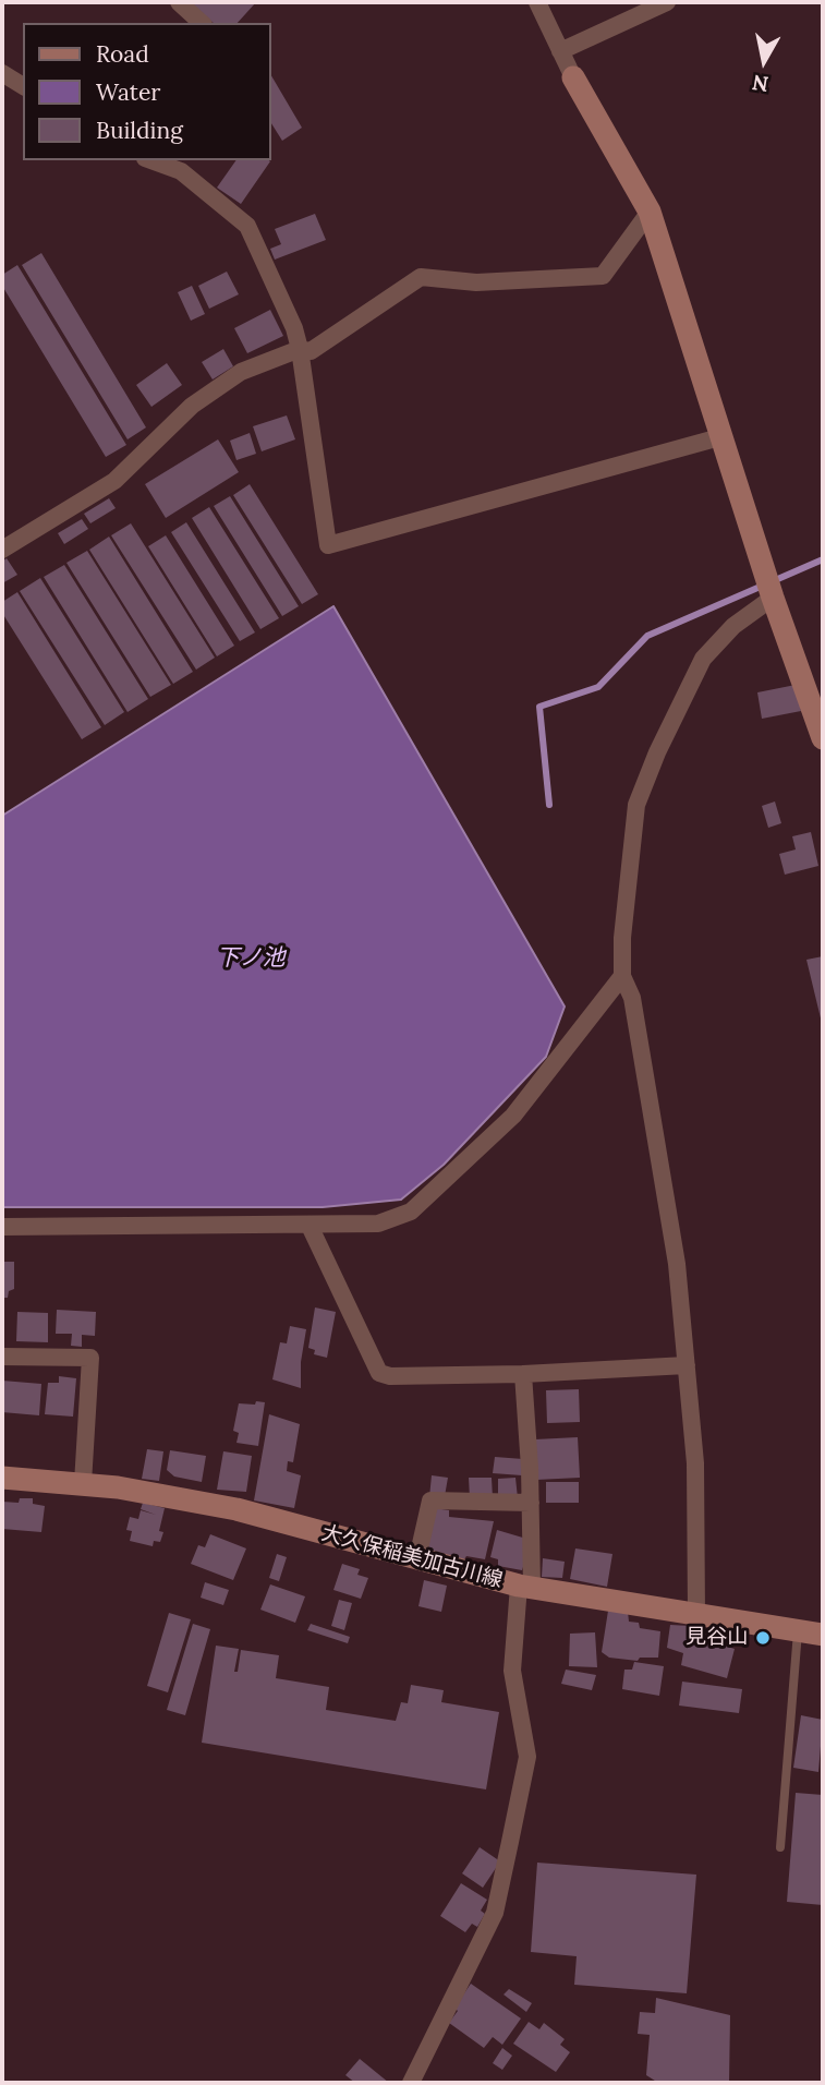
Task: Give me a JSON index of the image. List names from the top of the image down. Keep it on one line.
{"streets":{"main road":["大久保稲美加古川線"]},"water":["下ノ池"],"places":["見谷山"],"legend":["Road","Water","Building"],"north":"bottom"}
